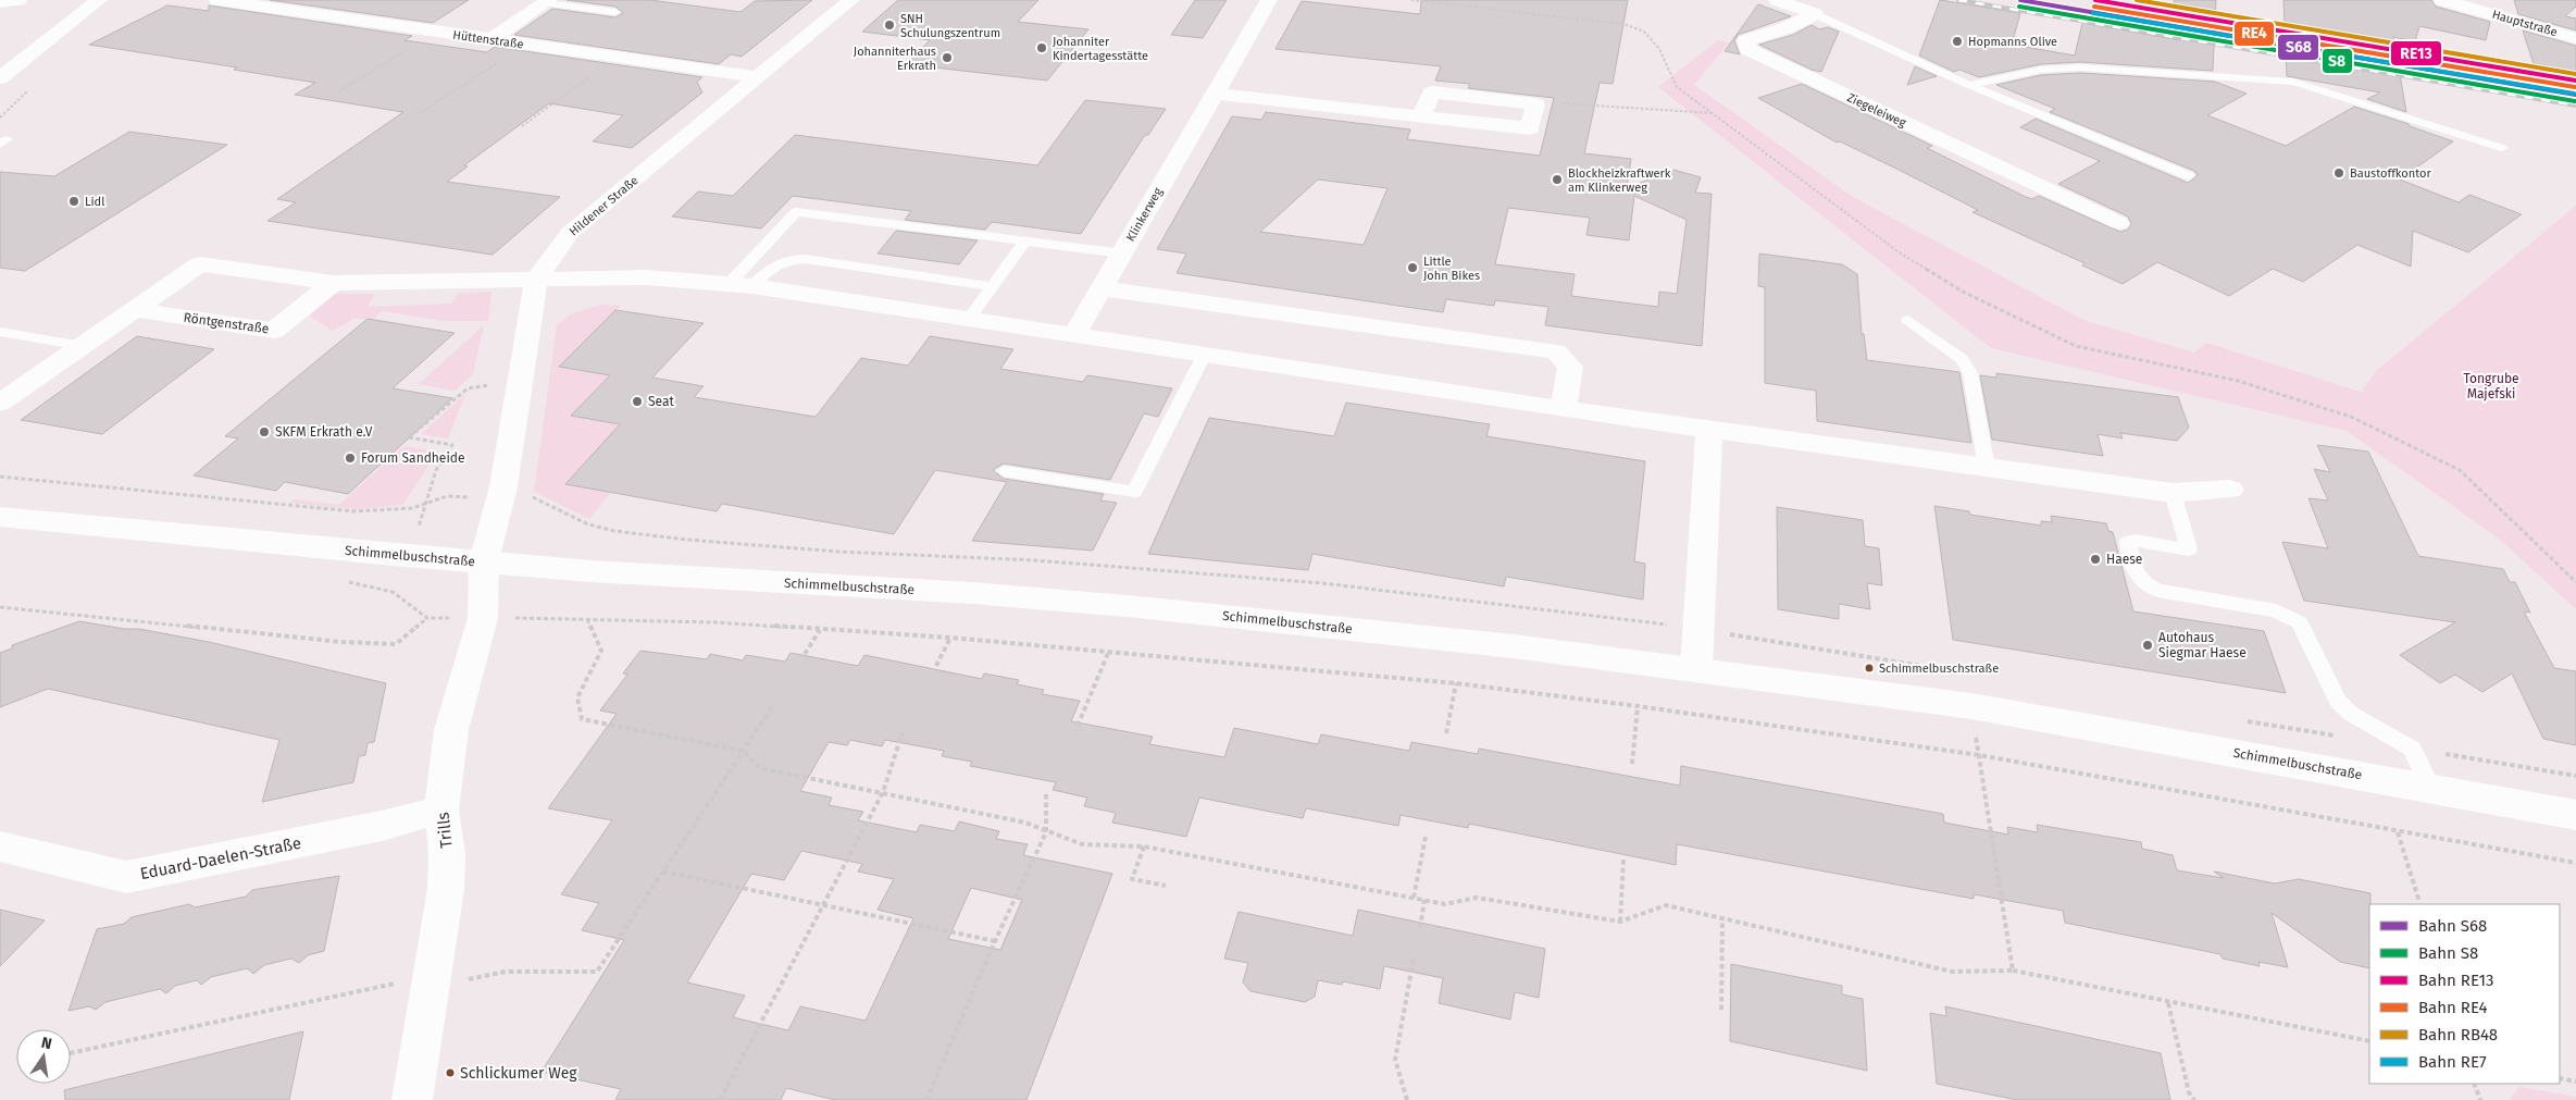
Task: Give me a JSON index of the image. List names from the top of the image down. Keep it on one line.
{"streets":{"street":["Hauptstraße","Hüttenstraße","Ziegeleiweg","Hildener Straße","Klinkerweg","Röntgenstraße","Schimmelbuschstraße","Trills","Eduard-Daelen-Straße"]},"crossings":[["Hüttenstraße","Hildener Straße"],["Hildener Straße","Schimmelbuschstraße"],["Hildener Straße","Trills"],["Schimmelbuschstraße","Trills"],["Trills","Eduard-Daelen-Straße"]],"parks":["Tongrube Majefski"],"places":["SNH Schulungszentrum","Hopmanns Olive","Johanniter Kindertagesstätte","Johanniterhaus Erkrath","Baustoffkontor","Blockheizkraftwerk am Klinkerweg","Lidl","Little John Bikes","Seat","SKFM Erkrath e.V","Forum Sandheide","Haese","Autohaus Siegmar Haese","Schimmelbuschstraße","Schlickumer Weg"],"lines":["rail line S68","rail line RE13","rail line RB48","rail line S8","rail line RE4","rail line RE7"],"legend":["Bahn S68","Bahn S8","Bahn RE13","Bahn RE4","Bahn RB48","Bahn RE7"],"north":"top"}
